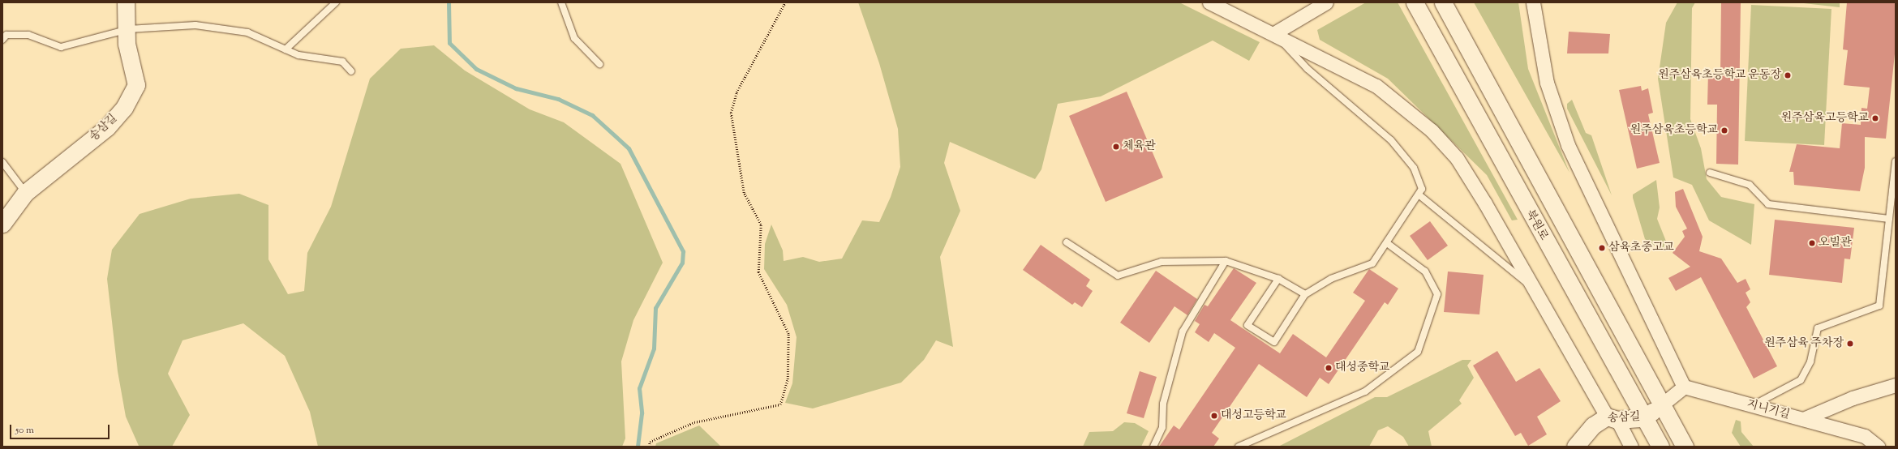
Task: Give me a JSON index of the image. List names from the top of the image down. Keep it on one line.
{"streets":{"street":["송삼길","북원로","지니기길"]},"crossings":[["송삼길","북원로"]],"places":["원주삼육초등학교 운동장","원주삼육고등학교","원주삼육초등학교","체육관","오빌관","삼육초중고교","원주삼육 주차장","대성중학교","대성고등학교"],"scale_bar":"50 m"}
